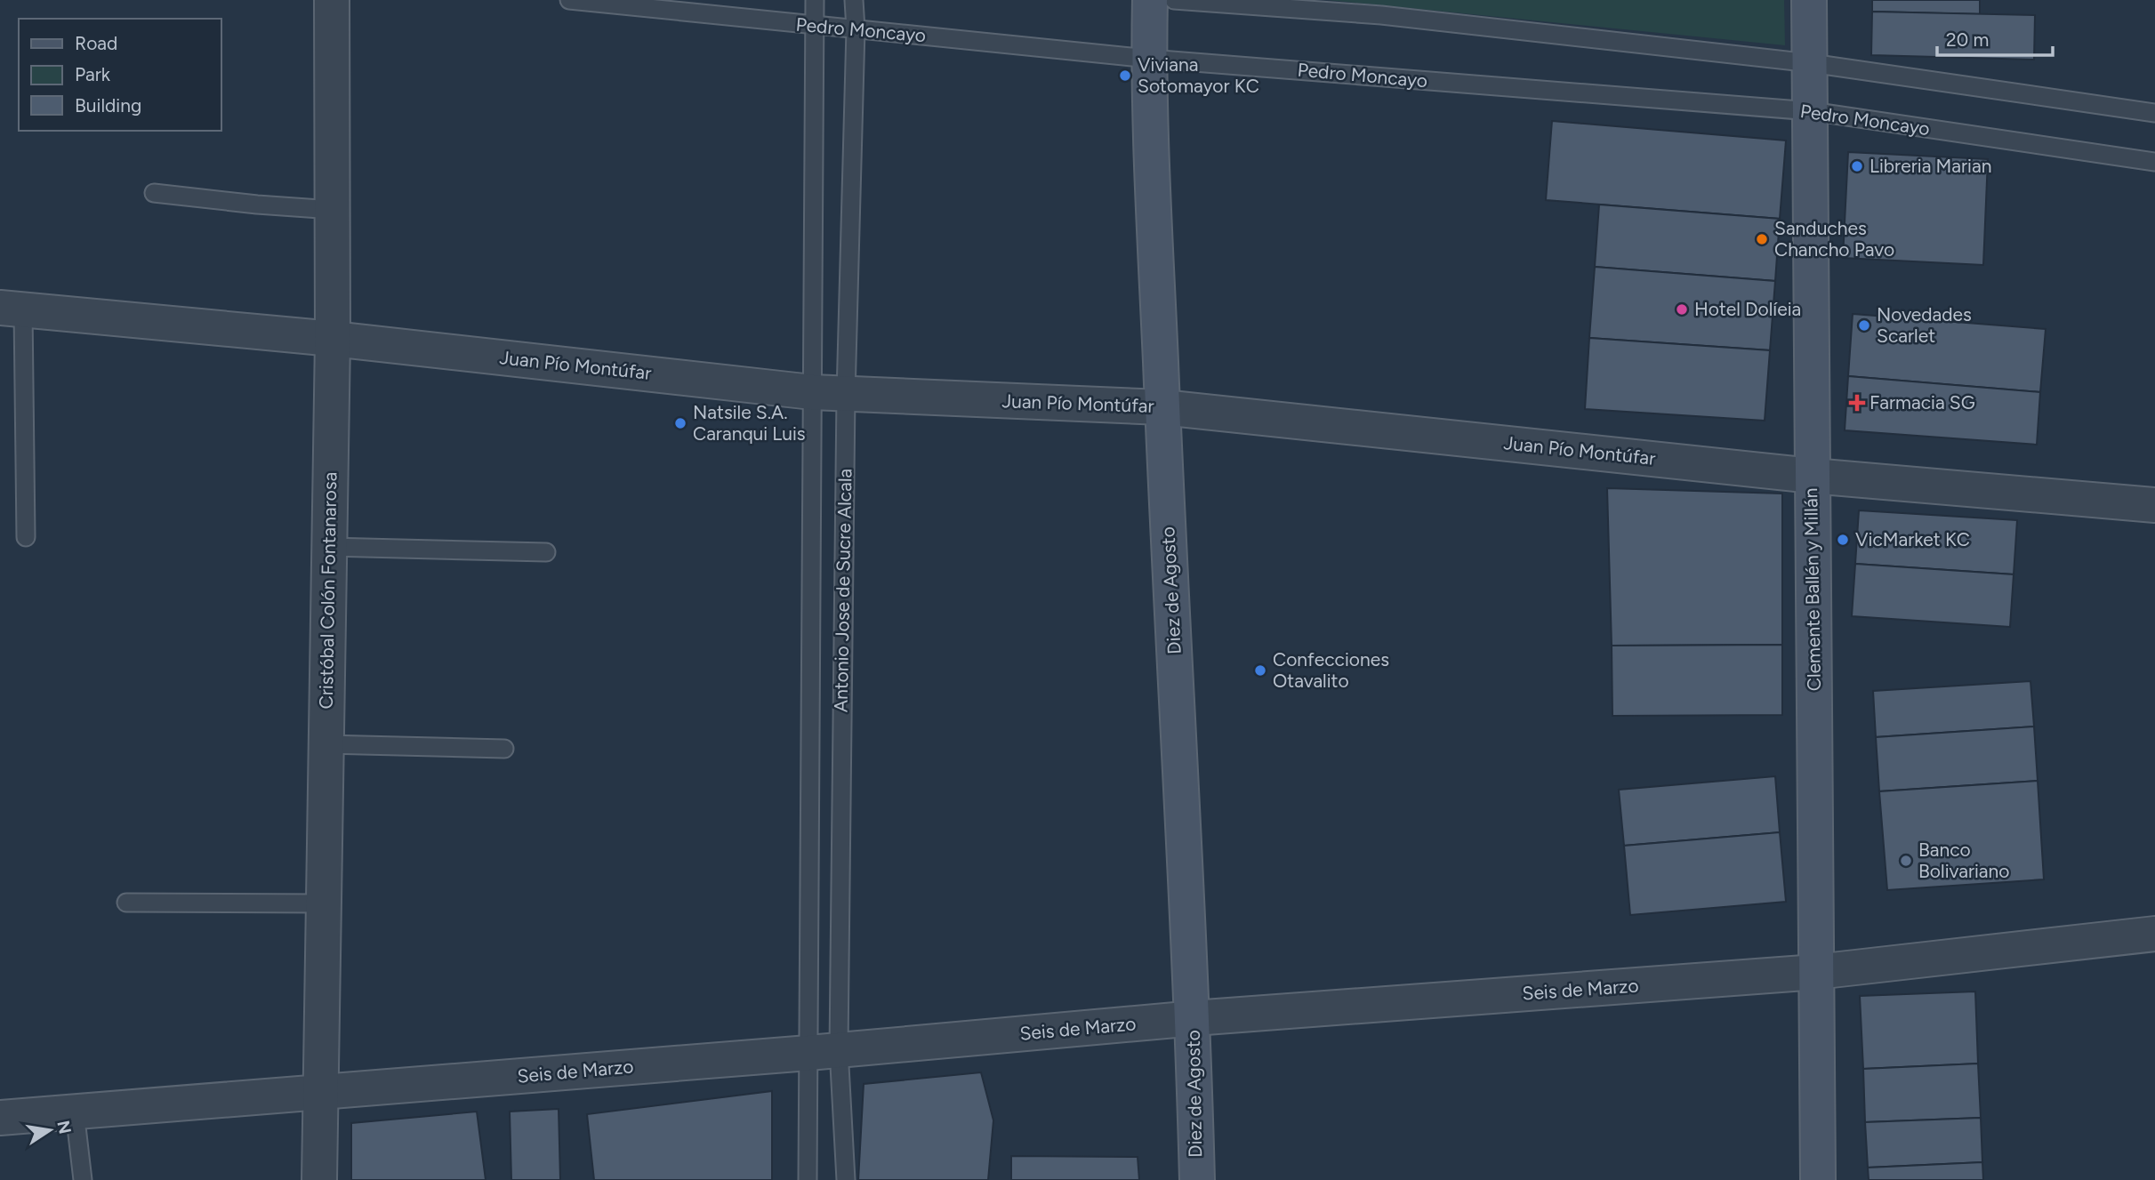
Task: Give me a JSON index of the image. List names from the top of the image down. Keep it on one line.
{"streets":{"street":["Juan Pío Montúfar","Clemente Ballén y Millán","Cristóbal Colón Fontanarosa","Diez de Agosto","Seis de Marzo"],"lane":["Pedro Moncayo","Antonio Jose de Sucre Alcala"]},"crossings":[["Pedro Moncayo","Clemente Ballén y Millán"],["Pedro Moncayo","Antonio Jose de Sucre Alcala"],["Pedro Moncayo","Diez de Agosto"],["Juan Pío Montúfar","Clemente Ballén y Millán"],["Juan Pío Montúfar","Cristóbal Colón Fontanarosa"],["Juan Pío Montúfar","Antonio Jose de Sucre Alcala"],["Juan Pío Montúfar","Diez de Agosto"],["Clemente Ballén y Millán","Seis de Marzo"],["Cristóbal Colón Fontanarosa","Seis de Marzo"],["Antonio Jose de Sucre Alcala","Seis de Marzo"],["Diez de Agosto","Seis de Marzo"]],"places":{"other":["Viviana Sotomayor KC","Libreria Marian","Sanduches Chancho Pavo","Hotel Dolíeia","Novedades Scarlet","Natsile S.A. Caranqui Luis","VicMarket KC","Confecciones Otavalito","Banco Bolivariano"],"health":["Farmacia SG"]},"legend":["Road","Park","Building"],"scale_bar":"20 m","north":"right"}
